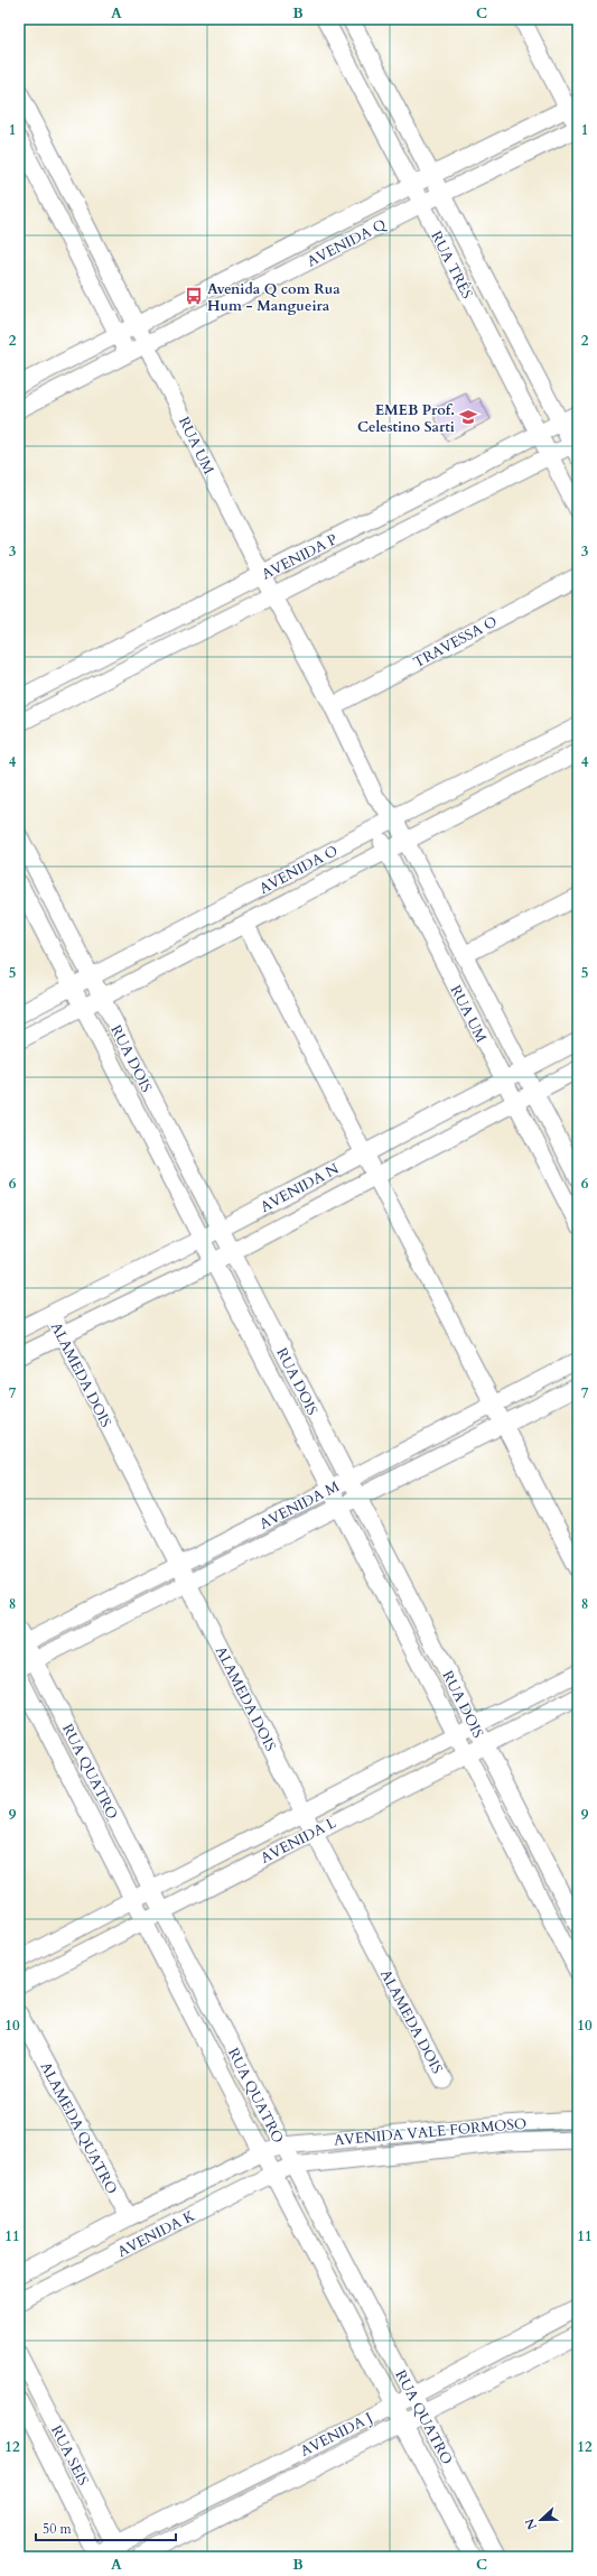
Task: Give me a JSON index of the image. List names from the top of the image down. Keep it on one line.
{"streets":{"street":["AVENIDA Q","RUA TRÊS","RUA UM","AVENIDA P","TRAVESSA O","AVENIDA O","RUA DOIS","AVENIDA N","ALAMEDA DOIS","AVENIDA M","RUA QUATRO","AVENIDA L","ALAMEDA QUATRO","AVENIDA VALE FORMOSO","AVENIDA K","AVENIDA J","RUA SEIS"]},"crossings":[["AVENIDA Q","RUA TRÊS"],["AVENIDA Q","RUA UM"],["RUA TRÊS","AVENIDA P"],["RUA UM","AVENIDA P"],["RUA UM","TRAVESSA O"],["RUA UM","AVENIDA O"],["RUA UM","AVENIDA N"],["AVENIDA O","RUA DOIS"],["RUA DOIS","AVENIDA N"],["RUA DOIS","AVENIDA M"],["RUA DOIS","AVENIDA L"],["AVENIDA N","ALAMEDA DOIS"],["ALAMEDA DOIS","AVENIDA M"],["ALAMEDA DOIS","AVENIDA L"],["AVENIDA M","RUA QUATRO"],["RUA QUATRO","AVENIDA L"],["RUA QUATRO","AVENIDA VALE FORMOSO"],["RUA QUATRO","AVENIDA K"],["RUA QUATRO","AVENIDA J"],["ALAMEDA QUATRO","AVENIDA K"],["AVENIDA VALE FORMOSO","AVENIDA K"],["AVENIDA J","RUA SEIS"]],"places":{"bus stop":["Avenida Q com Rua Hum - Mangueira"],"school or university":["EMEB Prof. Celestino Sarti"]},"scale_bar":"50 m","north":"left","grid":{"columns":["A","B","C"],"rows":["1","2","3","4","5","6","7","8","9","10","11","12"]}}
